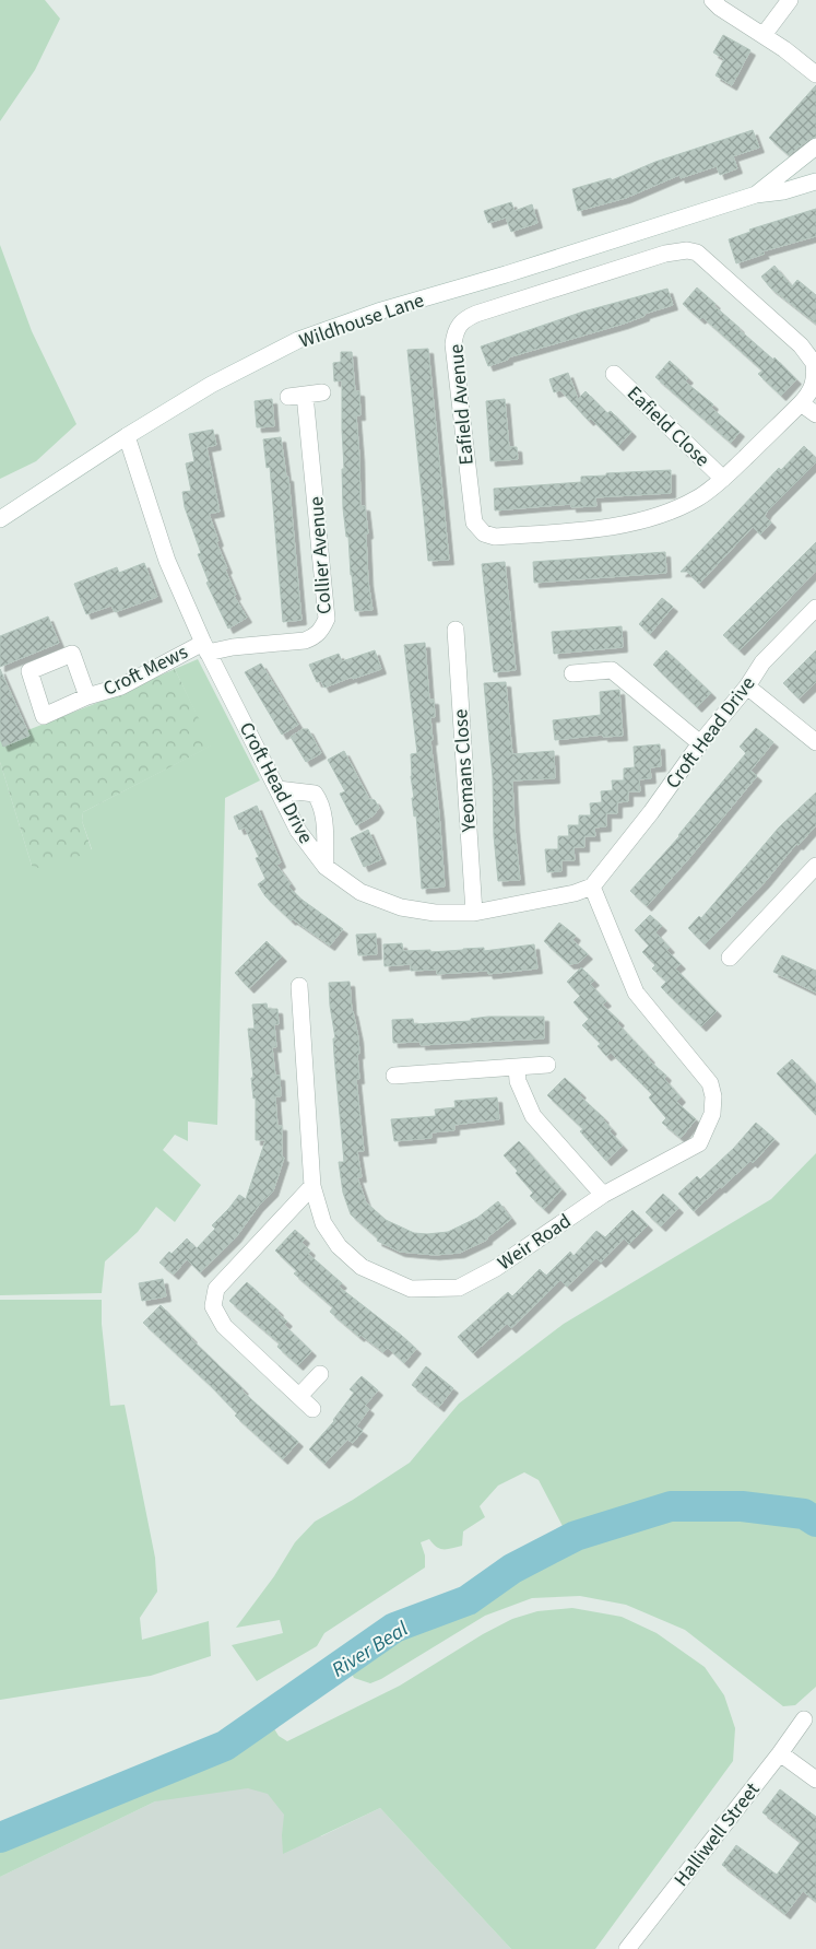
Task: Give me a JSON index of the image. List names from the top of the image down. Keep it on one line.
{"streets":{"street":["Wildhouse Lane","Eafield Avenue","Eafield Close","Collier Avenue","Croft Mews","Croft Head Drive","Yeomans Close","Weir Road","Halliwell Street"]},"crossings":[["Wildhouse Lane","Croft Head Drive"],["Eafield Avenue","Eafield Close"],["Collier Avenue","Croft Mews"],["Collier Avenue","Croft Head Drive"],["Croft Mews","Croft Head Drive"],["Croft Head Drive","Yeomans Close"],["Croft Head Drive","Weir Road"]],"water":["River Beal"]}
